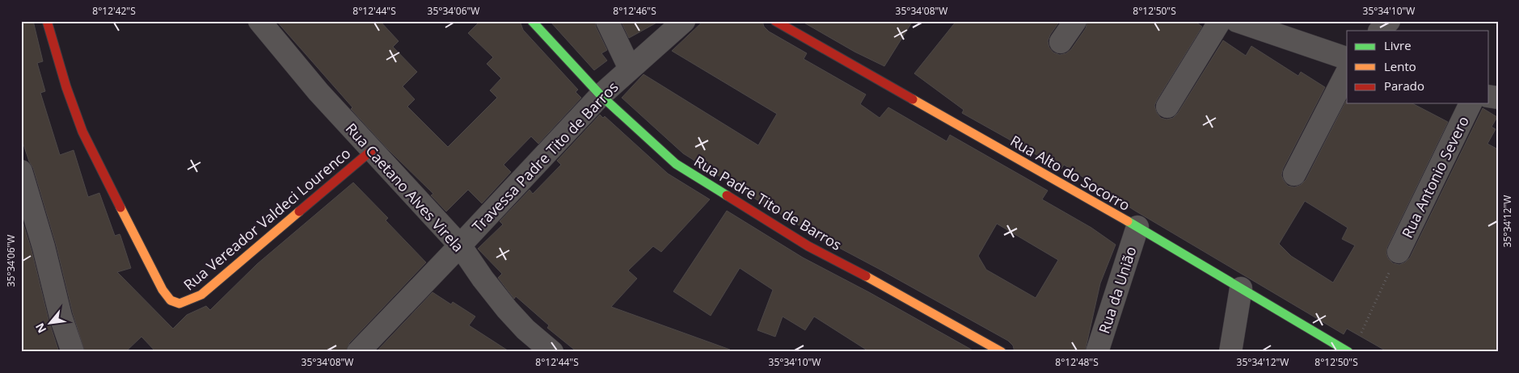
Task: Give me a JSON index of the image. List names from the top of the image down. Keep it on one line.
{"streets":{"street":["Travessa Padre Tito de Barros","Rua Alto do Socorro","Rua Antonio Severo","Rua Caetano Alves Virela","Rua Padre Tito de Barros","Rua Vereador Valdeci Lourenco","Rua da União"]},"crossings":[["Travessa Padre Tito de Barros","Rua Caetano Alves Virela"],["Travessa Padre Tito de Barros","Rua Padre Tito de Barros"],["Rua Alto do Socorro","Rua da União"],["Rua Caetano Alves Virela","Rua Vereador Valdeci Lourenco"]],"legend":["Livre","Lento","Parado"],"north":"bottom left","coordinates":["8°12'42\"S","8°12'44\"S","35°34'06\"W","8°12'46\"S","35°34'08\"W","8°12'50\"S","35°34'10\"W","35°34'12\"W","8°12'48\"S"]}
